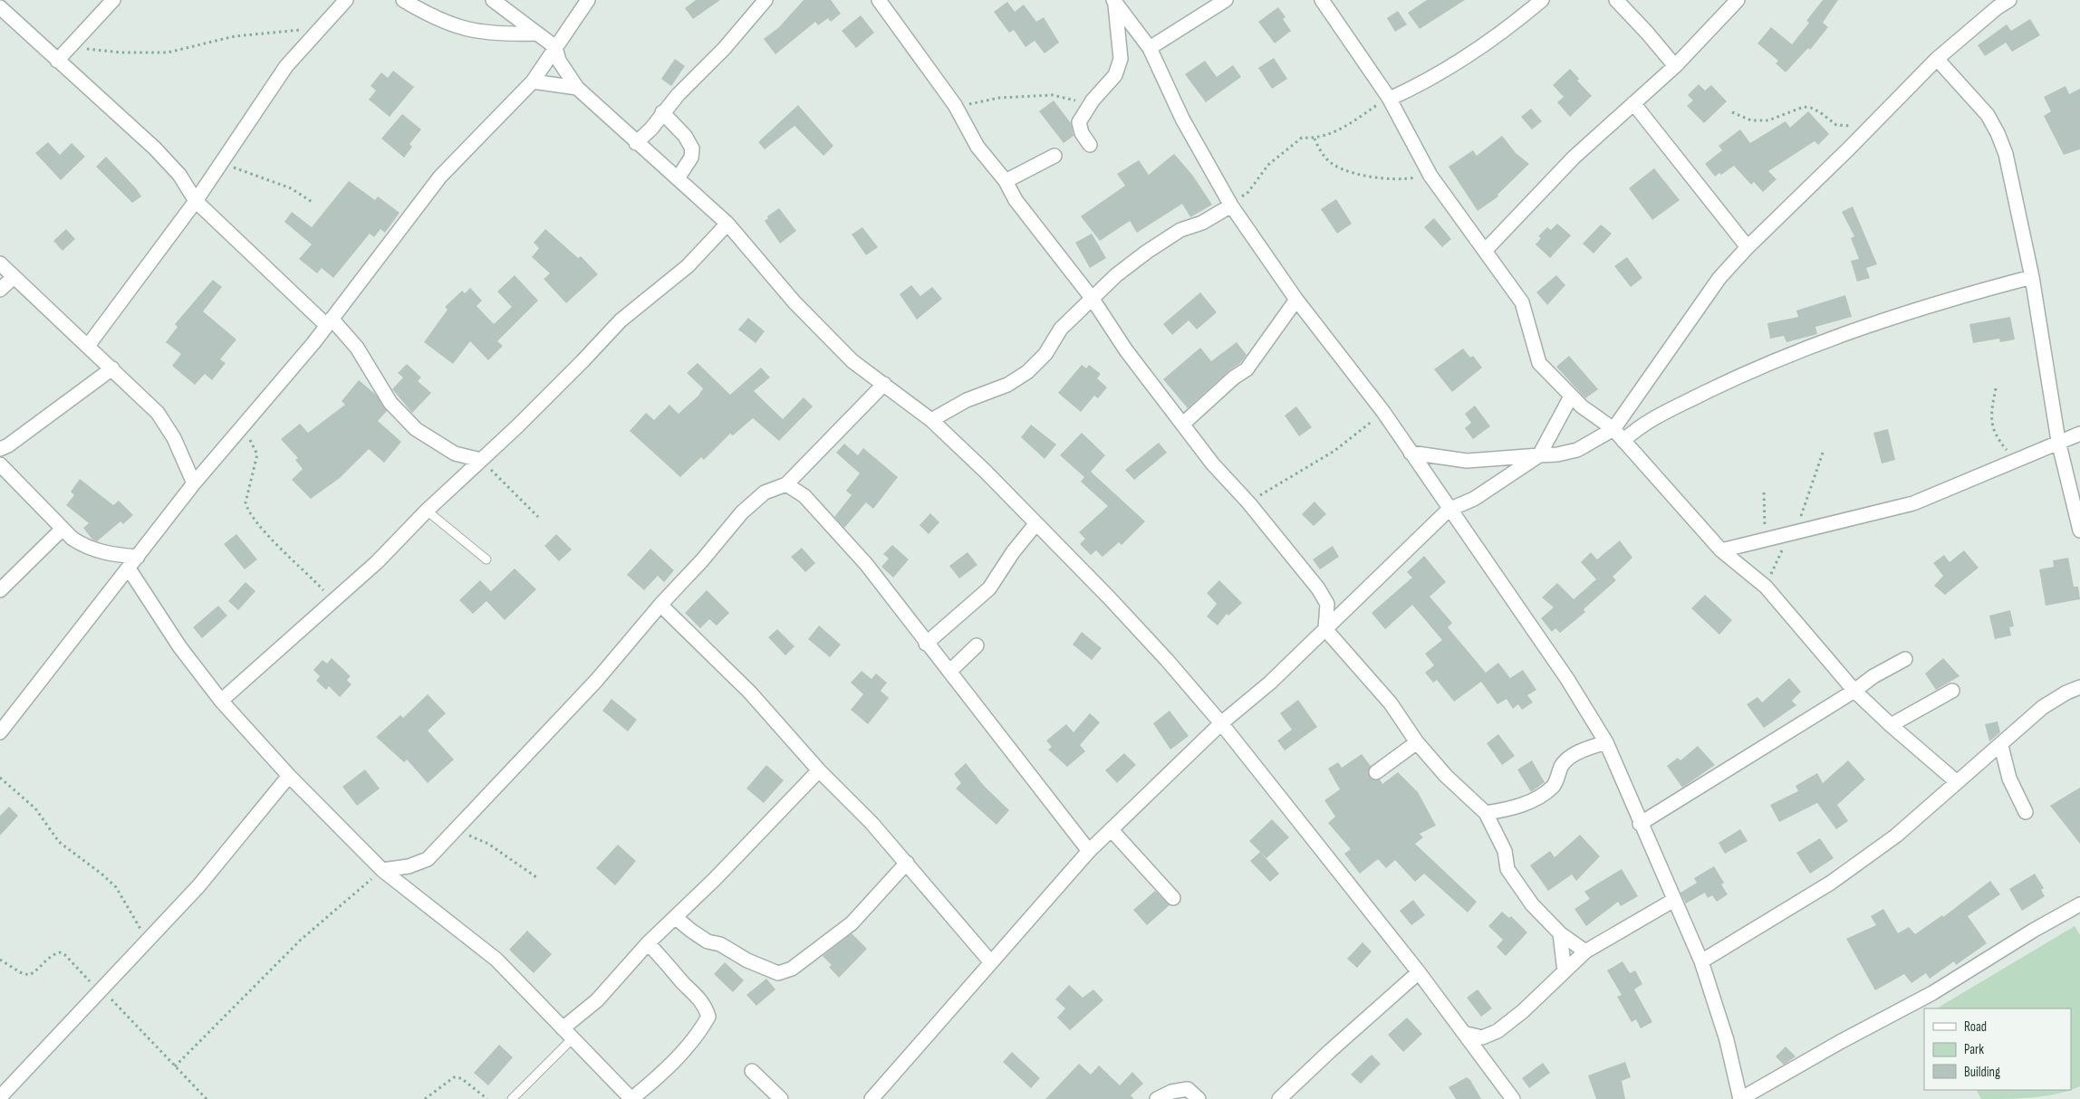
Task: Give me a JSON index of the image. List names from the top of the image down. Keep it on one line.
{"legend":["Road","Park","Building"]}
